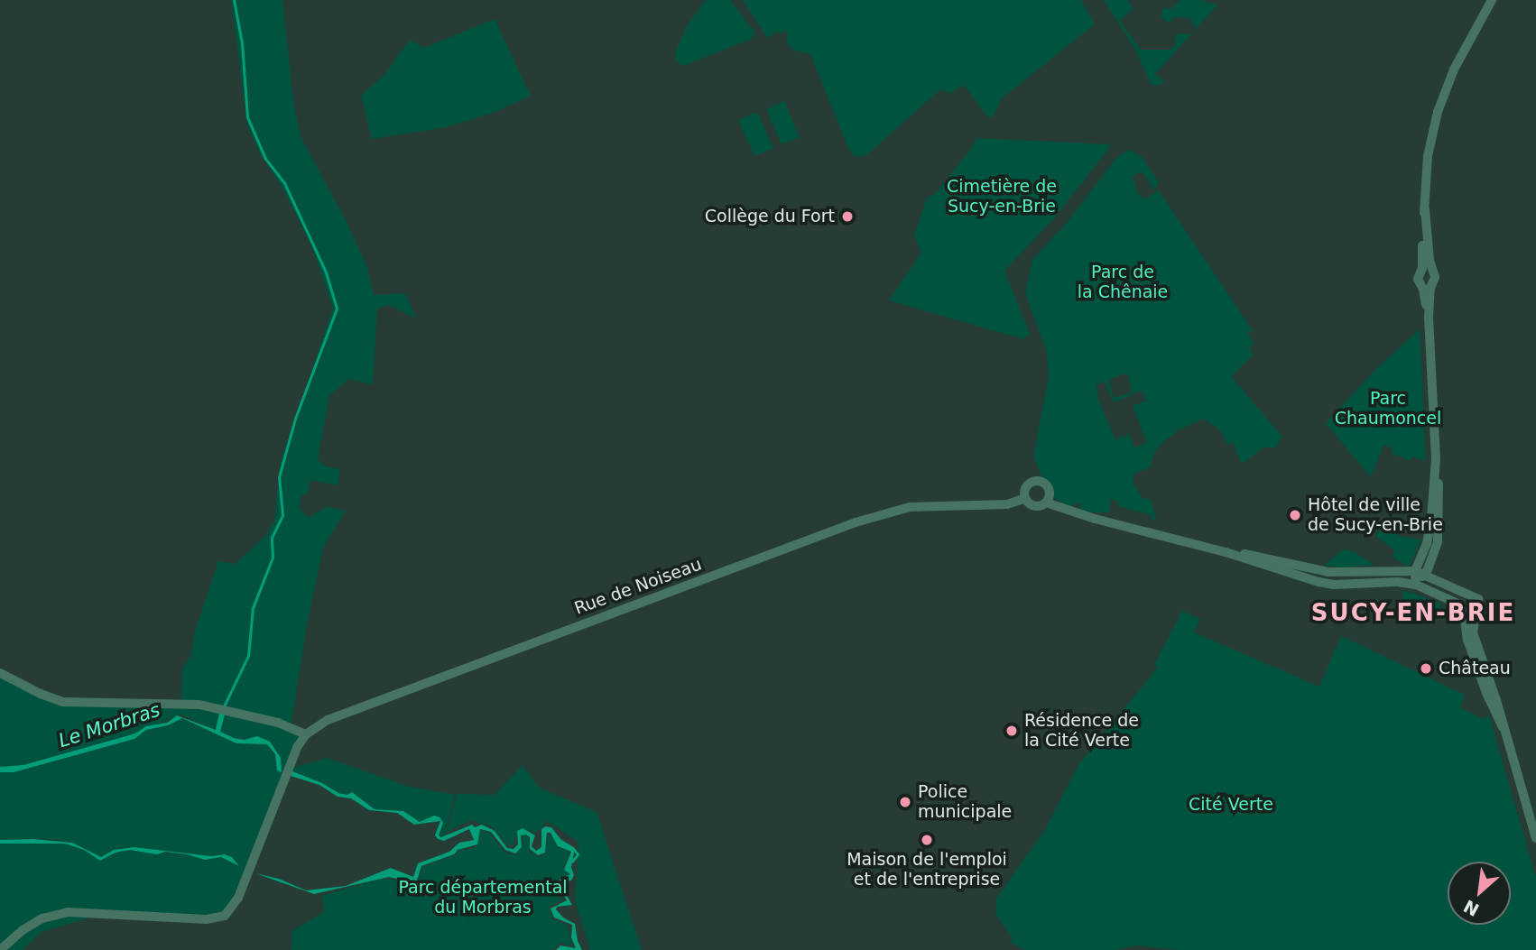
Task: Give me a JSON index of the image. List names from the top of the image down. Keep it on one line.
{"streets":{"street":["Rue de Noiseau"]},"districts":["SUCY-EN-BRIE"],"water":["Le Morbras"],"parks":["Cimetière de Sucy-en-Brie","Parc de la Chênaie","Parc Chaumoncel","Cité Verte","Parc départemental du Morbras"],"places":["Collège du Fort","Hôtel de ville de Sucy-en-Brie","Château","Résidence de la Cité Verte","Police municipale","Maison de l'emploi et de l'entreprise"],"north":"bottom left"}
